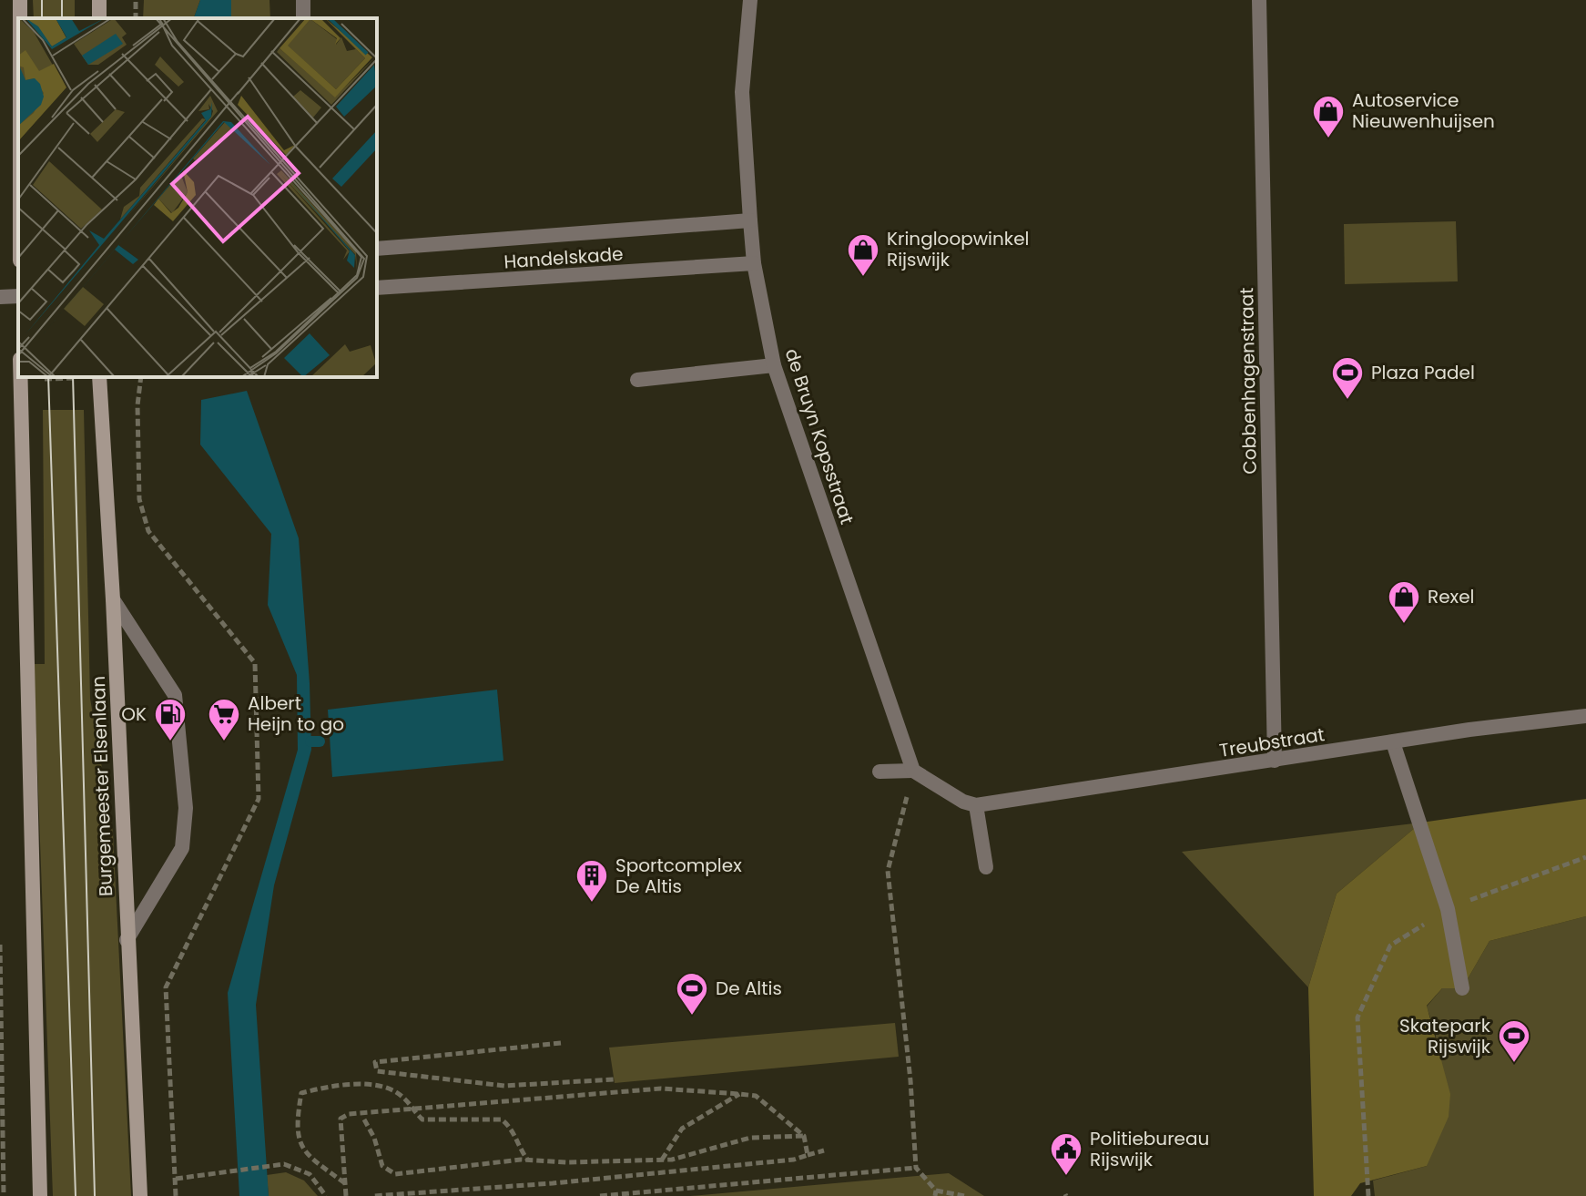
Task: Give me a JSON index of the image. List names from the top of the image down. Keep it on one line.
{"streets":{"main road":["Burgemeester Elsenlaan"],"street":["Handelskade","Cobbenhagenstraat","de Bruyn Kopsstraat","Treubstraat"]},"crossings":[["Handelskade","de Bruyn Kopsstraat"],["Cobbenhagenstraat","Treubstraat"]],"places":{"shop":["Autoservice Nieuwenhuijsen","Kringloopwinkel Rijswijk","Rexel"],"sports":["Plaza Padel","De Altis","Skatepark Rijswijk"],"fuel station":["OK"],"supermarket":["Albert Heijn to go"],"building":["Sportcomplex De Altis"],"public building":["Politiebureau Rijswijk"]}}
